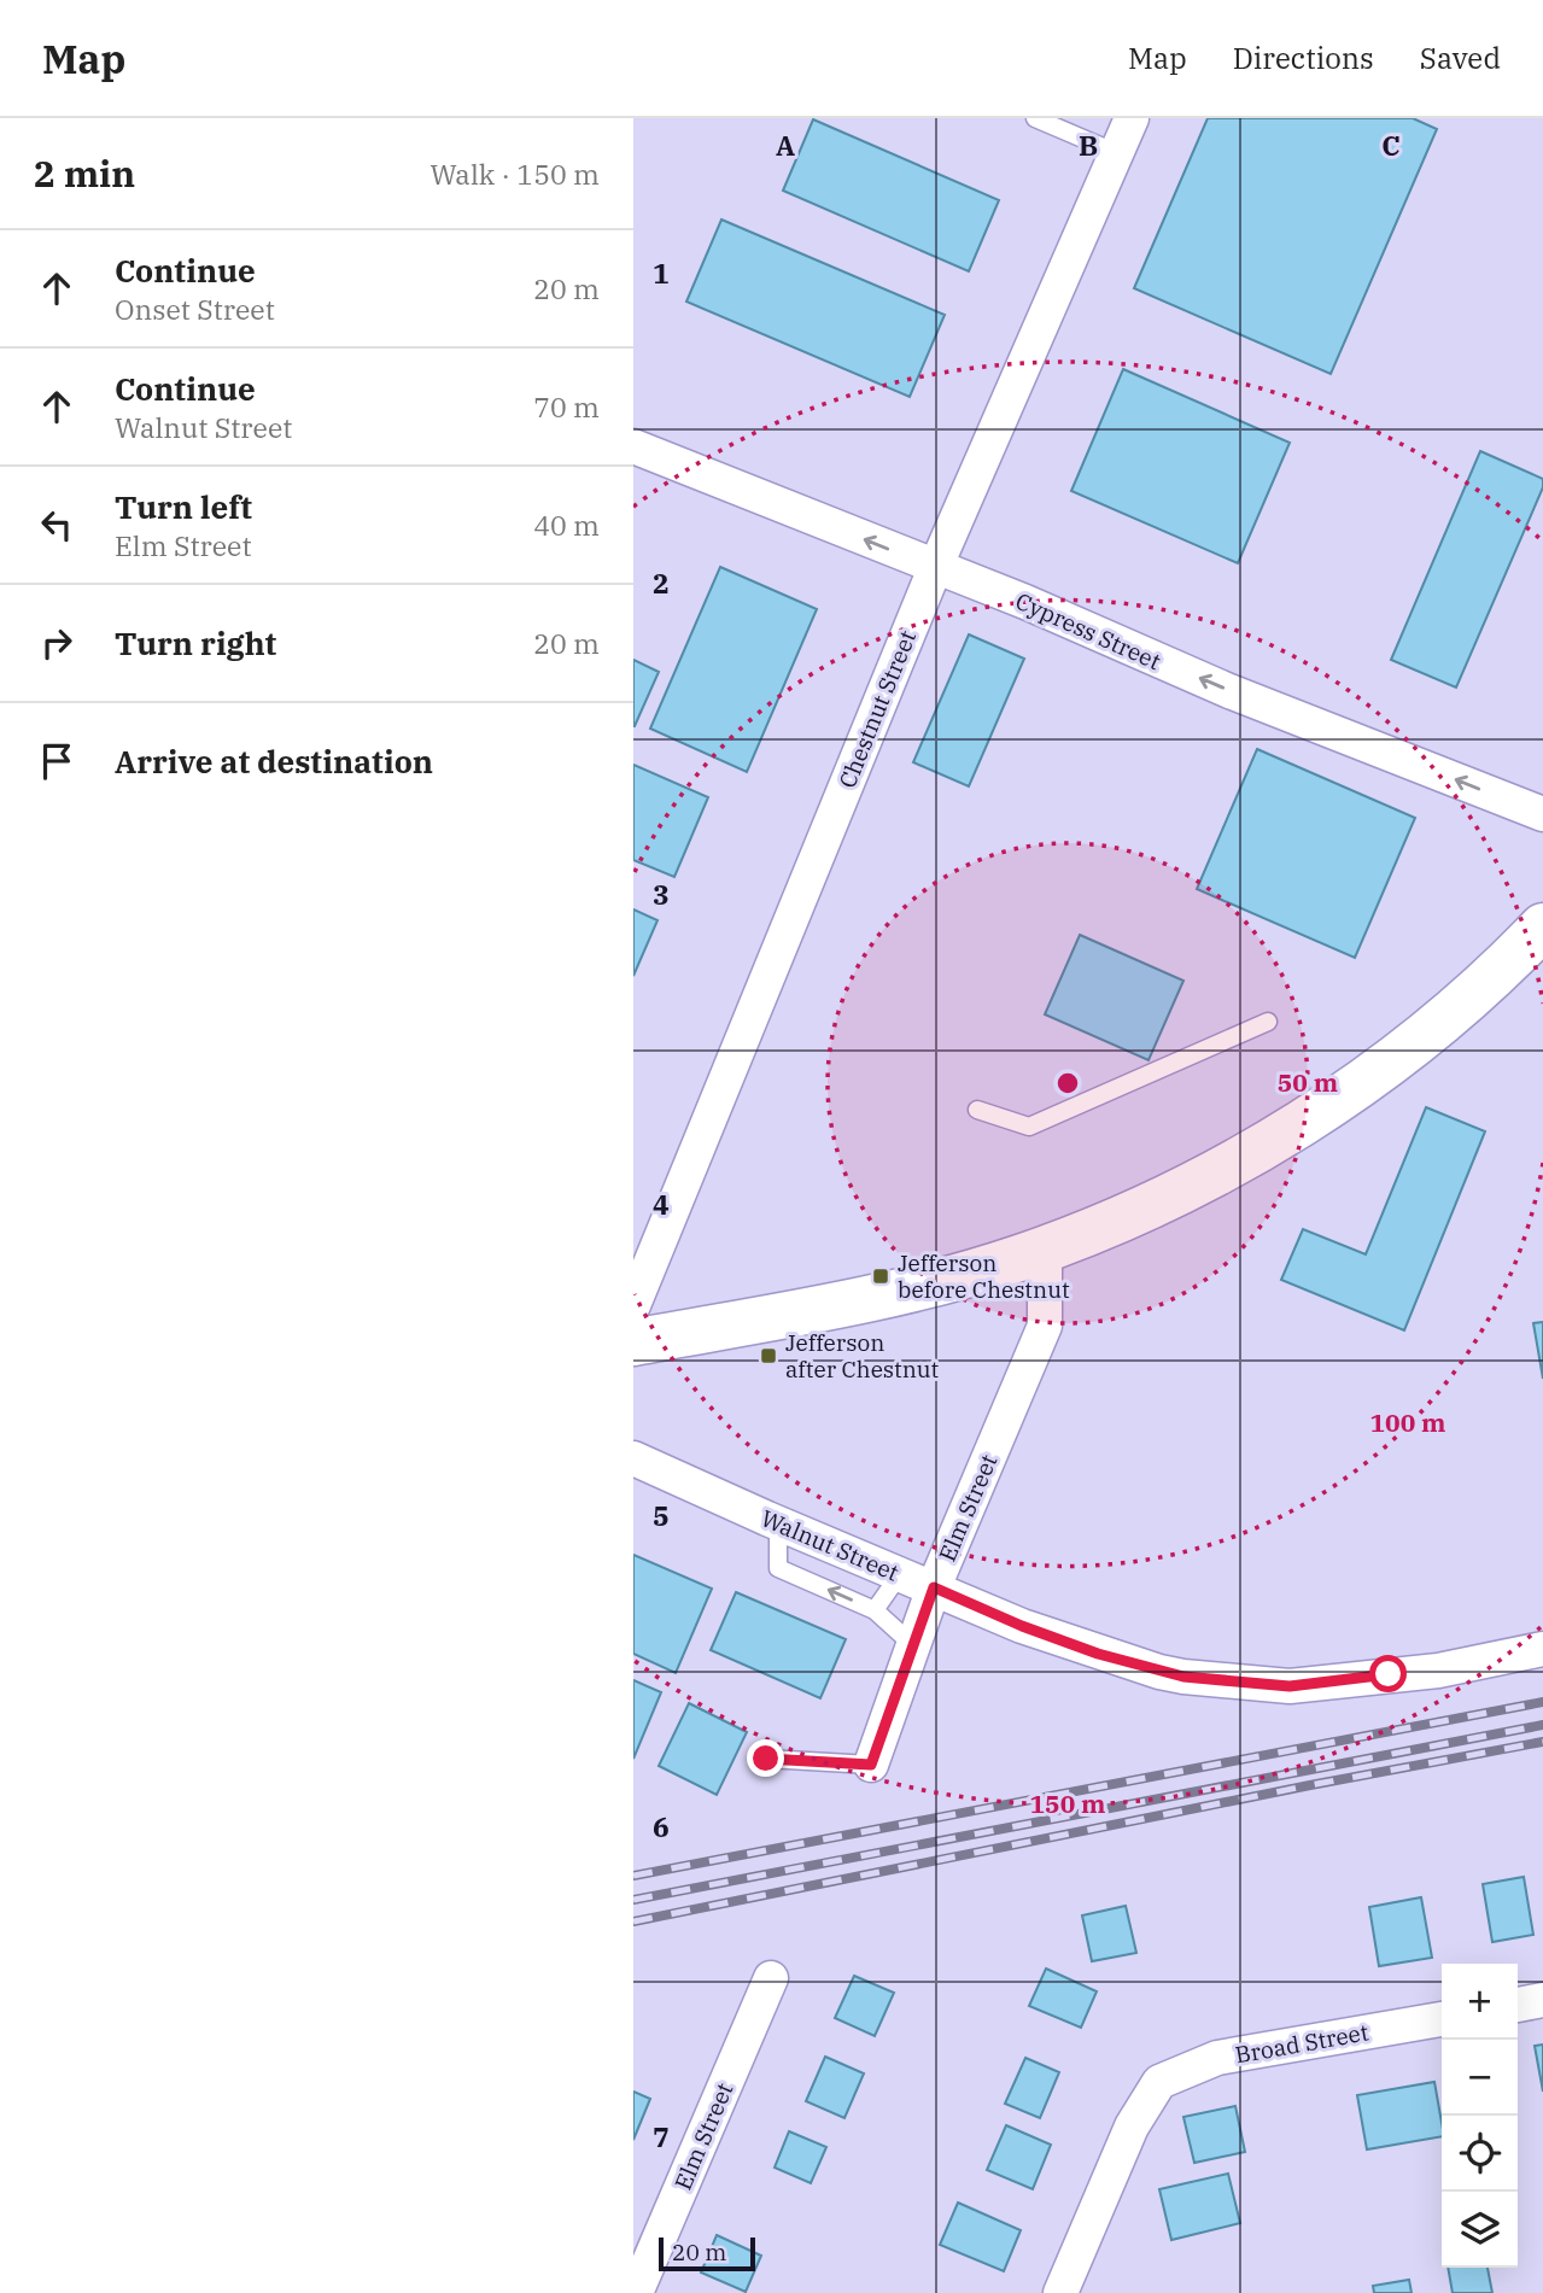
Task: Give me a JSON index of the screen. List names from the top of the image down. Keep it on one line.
{"streets":{"street":["Cypress Street","Chestnut Street","Elm Street","Walnut Street","Broad Street"]},"crossings":[["Cypress Street","Chestnut Street"],["Elm Street","Walnut Street"]],"one_way":["Cypress Street"],"places":{"transit":["Jefferson before Chestnut","Jefferson after Chestnut"]},"scale_bar":"20 m","page":{"header":"Map","nav":["Map","Directions","Saved"],"heading":["2 min","Walk · 150 m"],"list":[["Continue","Onset Street","20 m"],["Continue","Walnut Street","70 m"],["Turn left","Elm Street","40 m"],["Turn right","20 m"],"Arrive at destination"],"map_buttons":["+","−"],"scale":"20 m"},"grid":{"columns":["A","B","C"],"rows":["1","2","3","4","5","6","7"]},"rings":["50 m","100 m","150 m"]}
